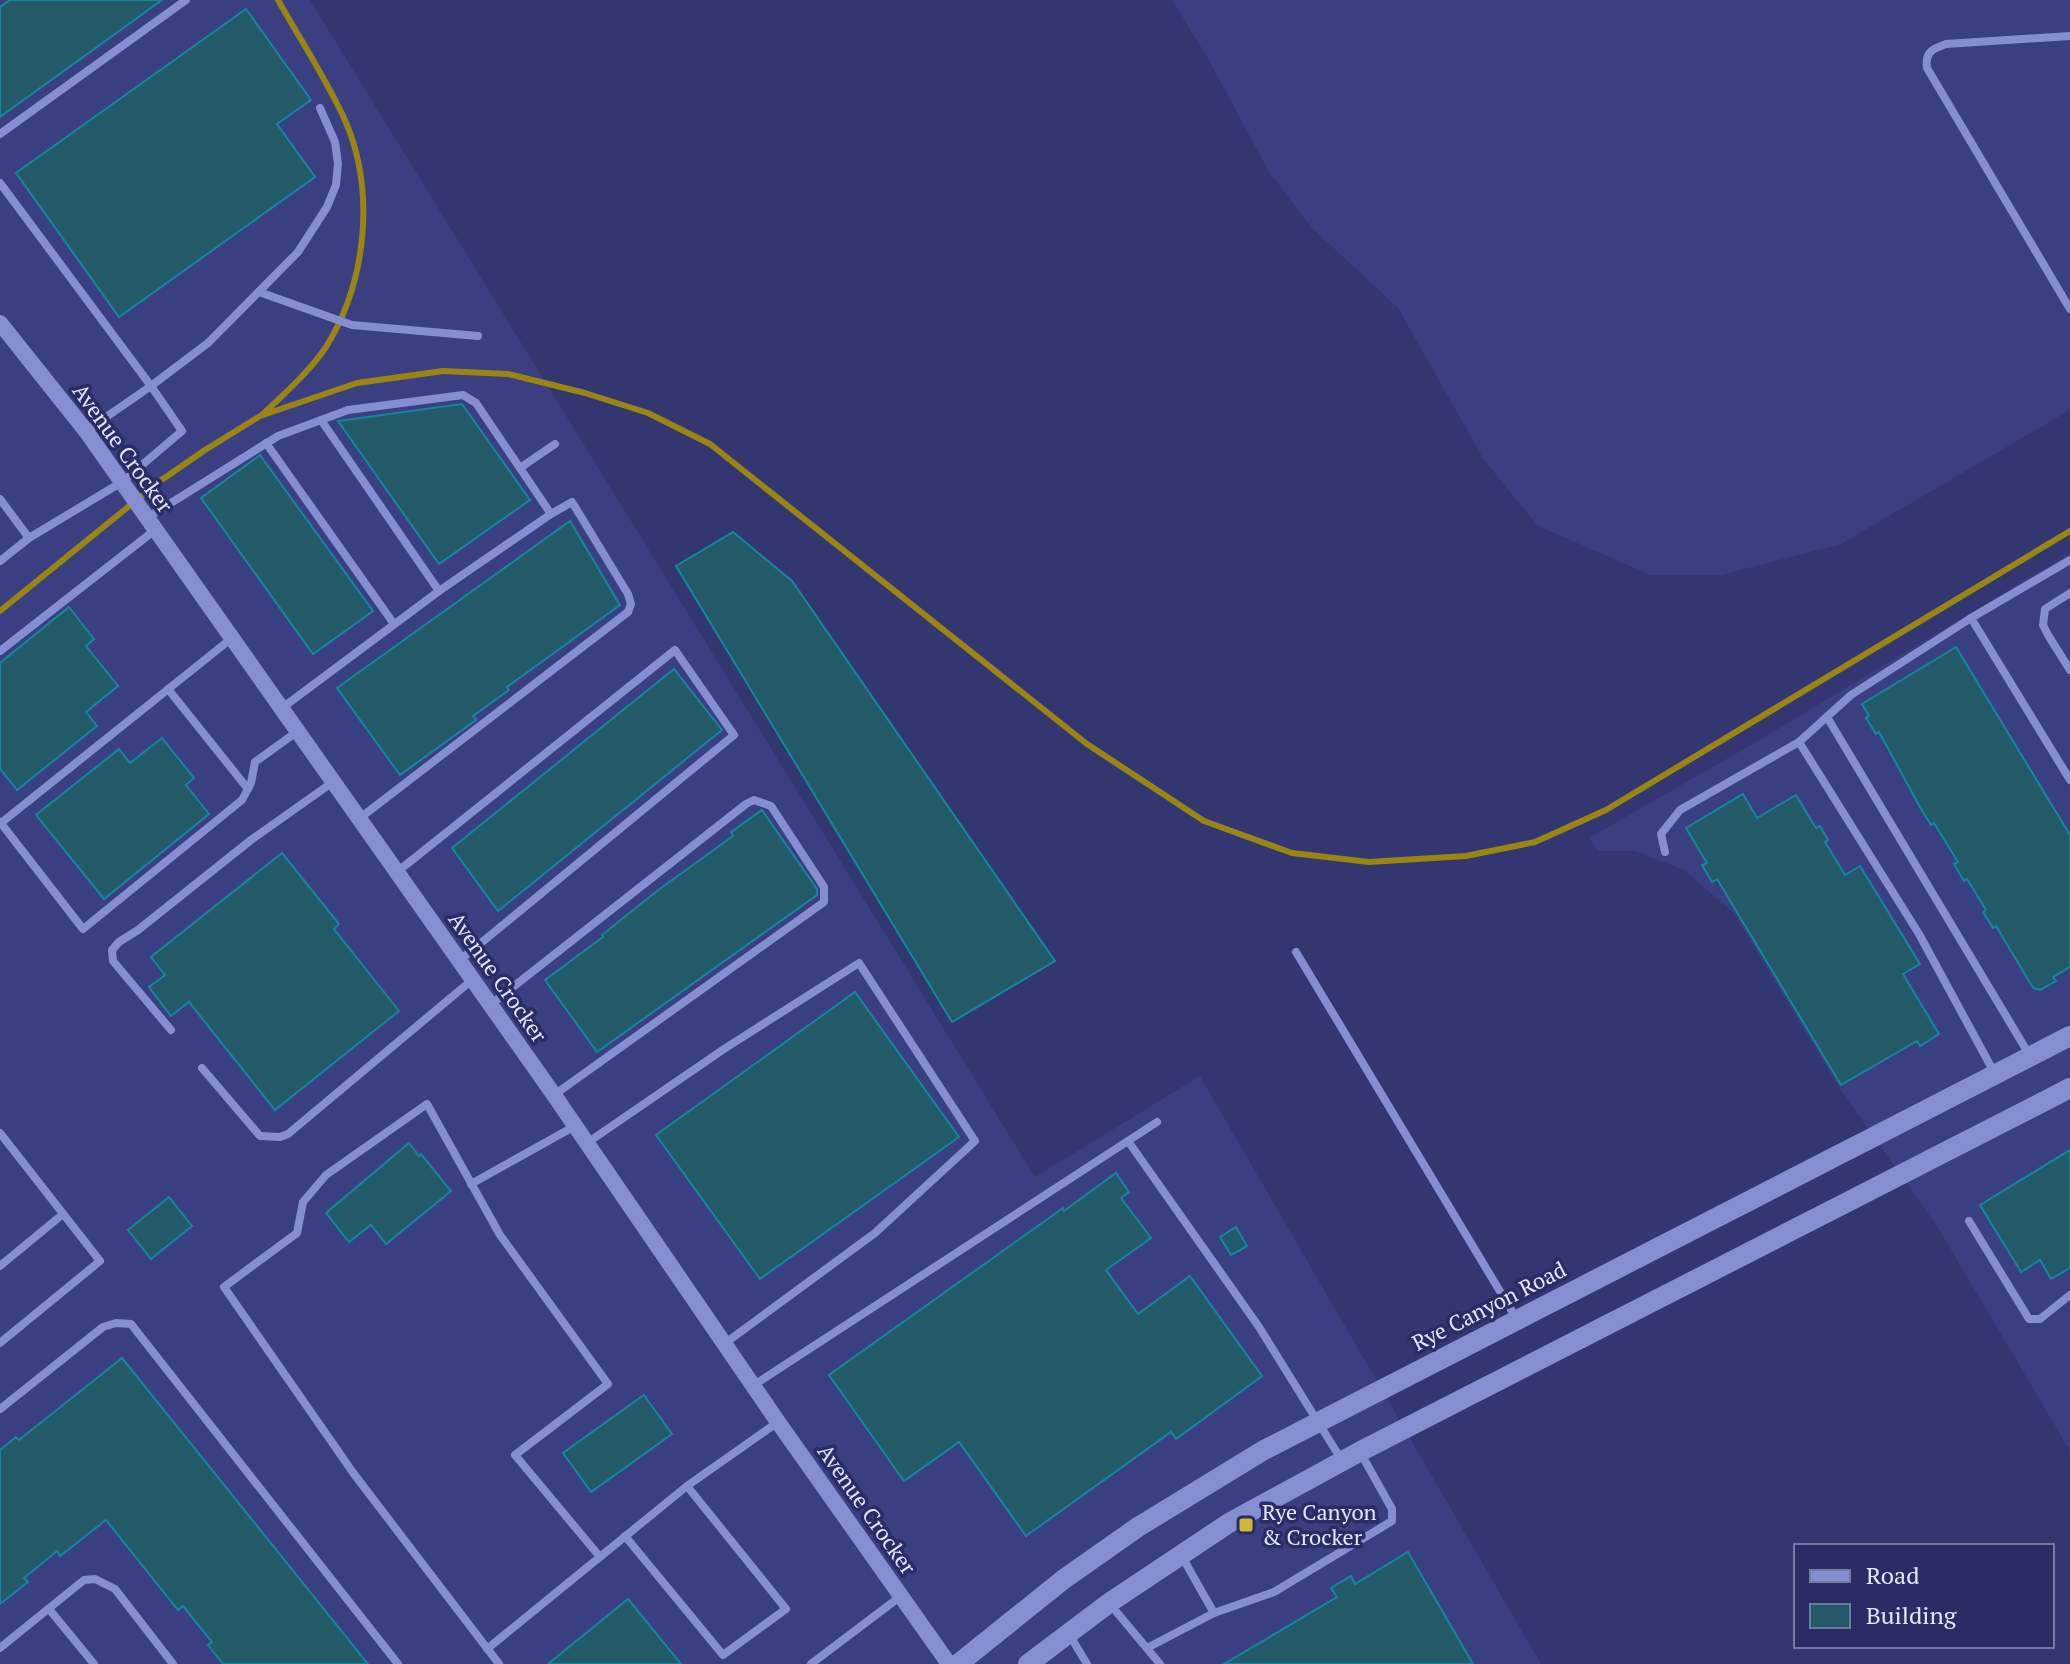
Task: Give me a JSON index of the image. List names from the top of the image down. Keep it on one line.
{"streets":{"main road":["Rye Canyon Road"],"street":["Avenue Crocker"]},"places":{"transit":["Rye Canyon & Crocker"]},"legend":["Road","Building"]}
